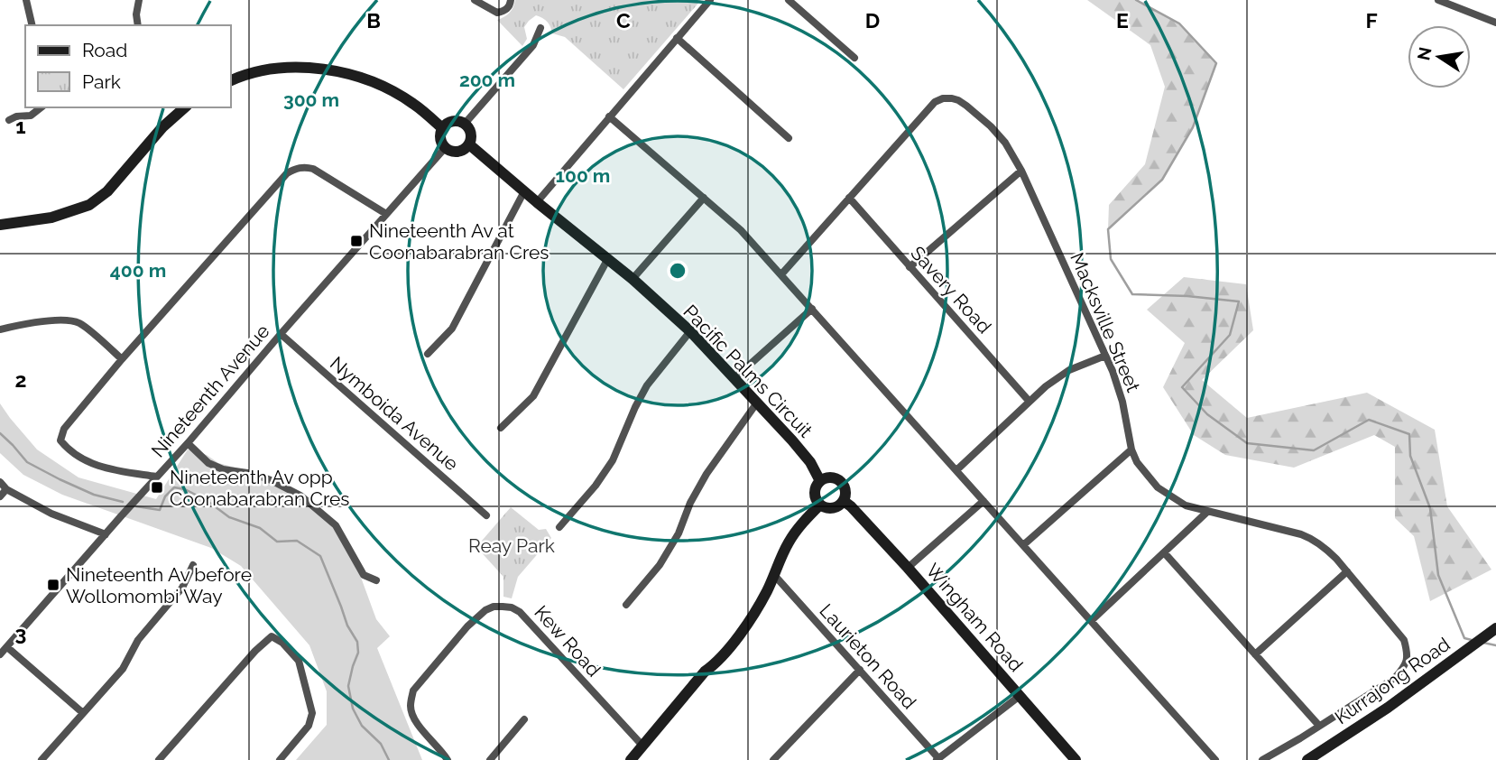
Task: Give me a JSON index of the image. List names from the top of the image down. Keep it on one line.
{"streets":{"street":["Savery Road","Macksville Street","Pacific Palms Circuit","Nineteenth Avenue","Nymboida Avenue","Wingham Road","Kew Road","Laurieton Road","Kurrajong Road"]},"crossings":[["Savery Road","Macksville Street"],["Pacific Palms Circuit","Nineteenth Avenue"],["Pacific Palms Circuit","Wingham Road"],["Nineteenth Avenue","Nymboida Avenue"]],"parks":["Reay Park"],"places":{"transit":["Nineteenth Av at Coonabarabran Cres","Nineteenth Av opp Coonabarabran Cres","Nineteenth Av before Wollomombi Way"]},"legend":["Road","Park"],"north":"left","grid":{"columns":["B","C","D","E","F"],"rows":["1","2","3"]},"rings":["200 m","300 m","100 m","400 m"]}
